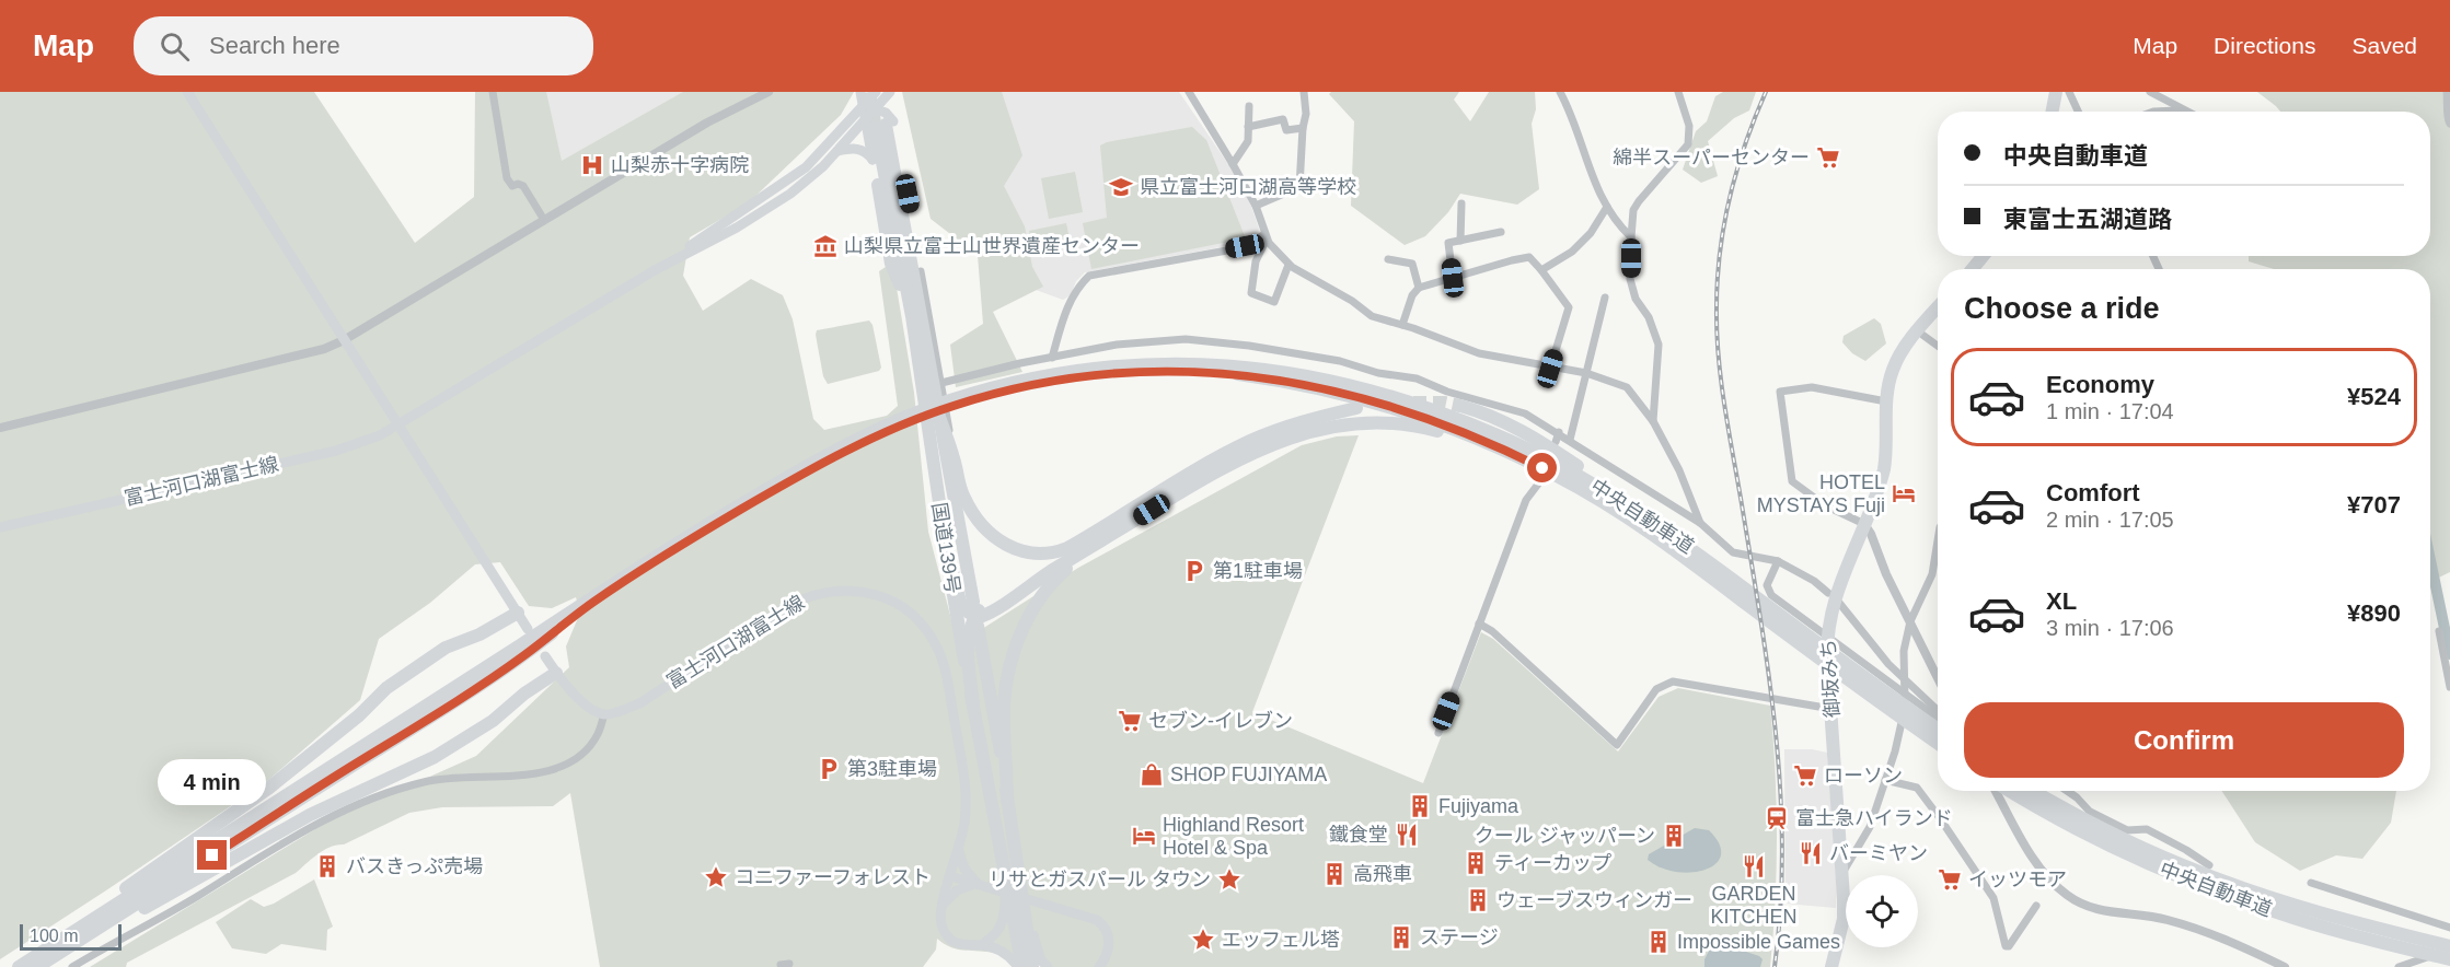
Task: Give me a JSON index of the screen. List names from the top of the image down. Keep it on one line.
{"streets":{"highway":["中央自動車道","国道139号","御坂みち"],"main road":["富士河口湖富士線"]},"crossings":[["富士河口湖富士線","国道139号"]],"places":{"supermarket":["綿半スーパーセンター","セブン-イレブン","ローソン","イッツモア"],"hospital":["山梨赤十字病院"],"school or university":["県立富士河口湖高等学校"],"museum":["山梨県立富士山世界遺産センター"],"hotel":["HOTEL MYSTAYS Fuji","Highland Resort Hotel & Spa"],"parking":["第1駐車場","第3駐車場"],"shop":["SHOP FUJIYAMA"],"building":["Fujiyama","クール ジャッパーン","ティーカップ","バスきっぷ売場","高飛車","ウェーブスウィンガー","ステージ","Impossible Games"],"station":["富士急ハイランド"],"restaurant":["鐵食堂","バーミヤン","GARDEN KITCHEN"],"place":["コニファーフォレスト","リサとガスパール タウン","エッフェル塔"]},"scale_bar":"100 m","page":{"header":"Map","search":"Search here","nav":["Map","Directions","Saved"],"banner":["中央自動車道","東富士五湖道路"],"heading":"Choose a ride","list":[{"name":"Economy","note":"1 min · 17:04","value":"¥524"},{"name":"Comfort","note":"2 min · 17:05","value":"¥707"},{"name":"XL","note":"3 min · 17:06","value":"¥890"}],"buttons":"Confirm","bubble":"4 min","scale":"100 m"}}
